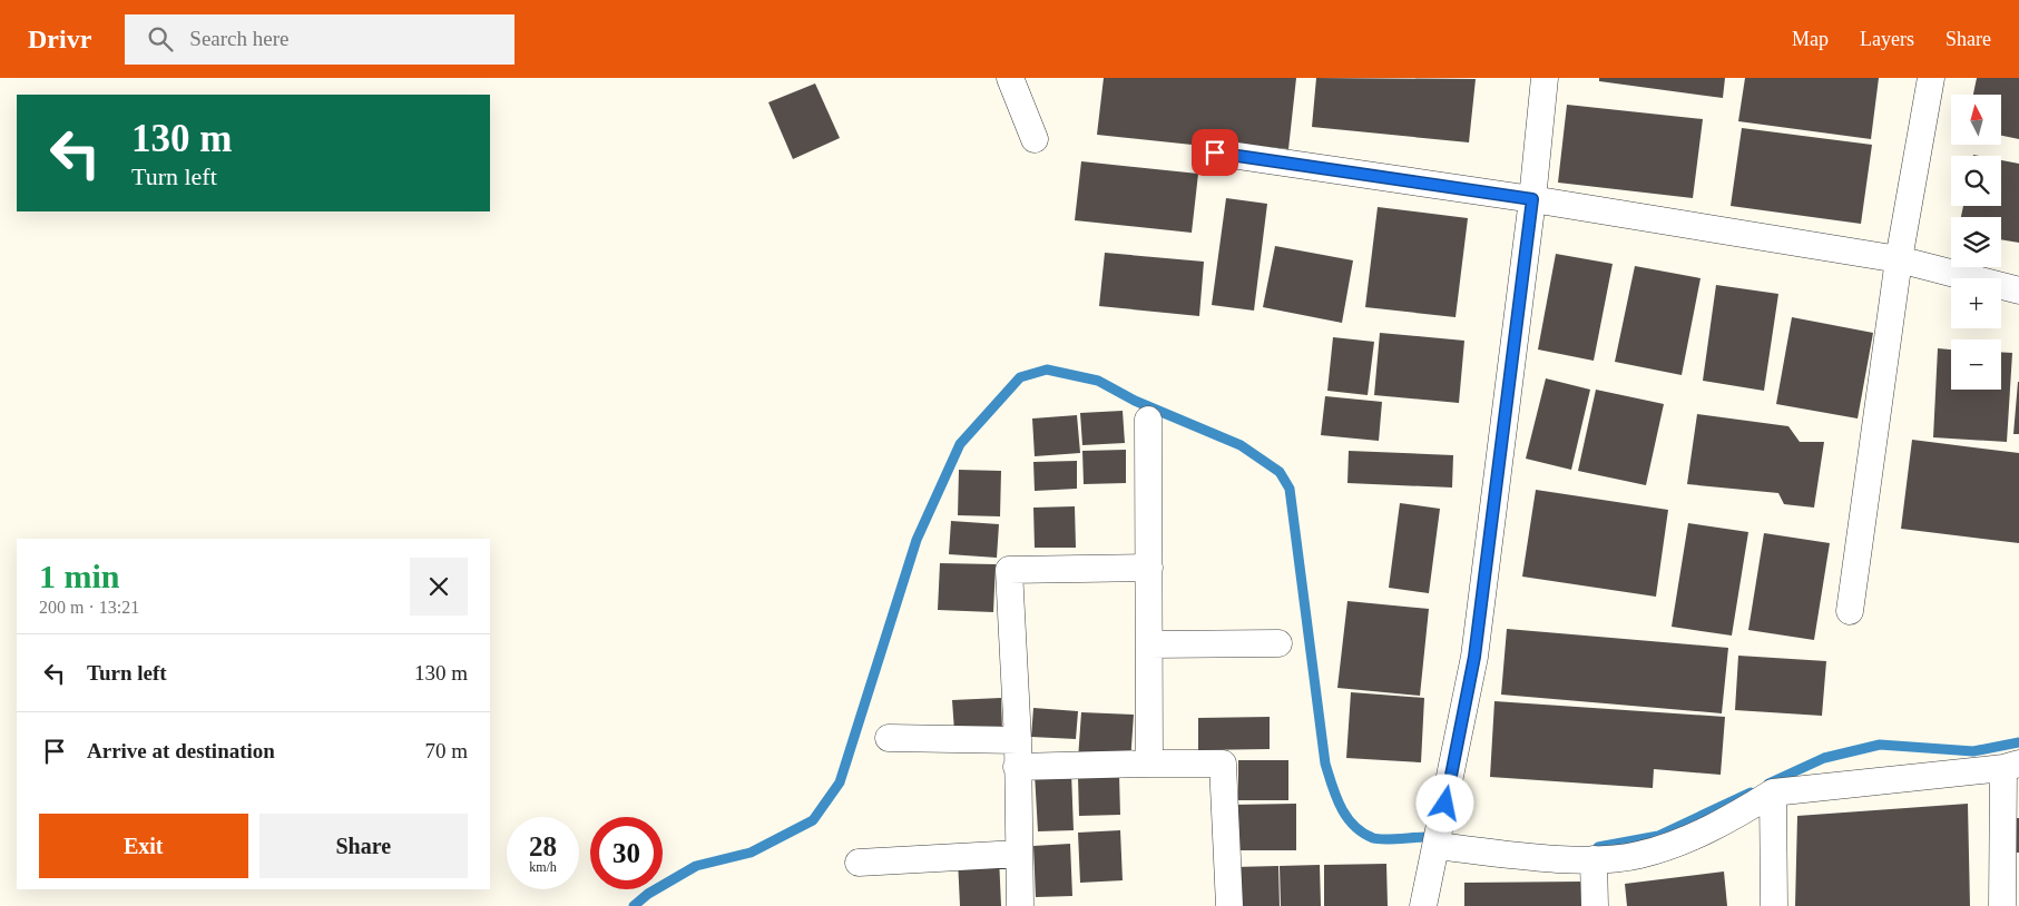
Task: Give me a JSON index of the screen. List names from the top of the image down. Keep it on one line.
{"north":"top","page":{"header":"Drivr","search":"Search here","nav":["Map","Layers","Share"],"map_buttons":["+","−"],"turn":["130 m","Turn left"],"heading":["1 min","200 m · 13:21"],"list":[{"name":"Turn left","value":"130 m"},{"name":"Arrive at destination","value":"70 m"}],"buttons":["Exit","Share"],"speed":"28 km/h","limit":"30"}}
